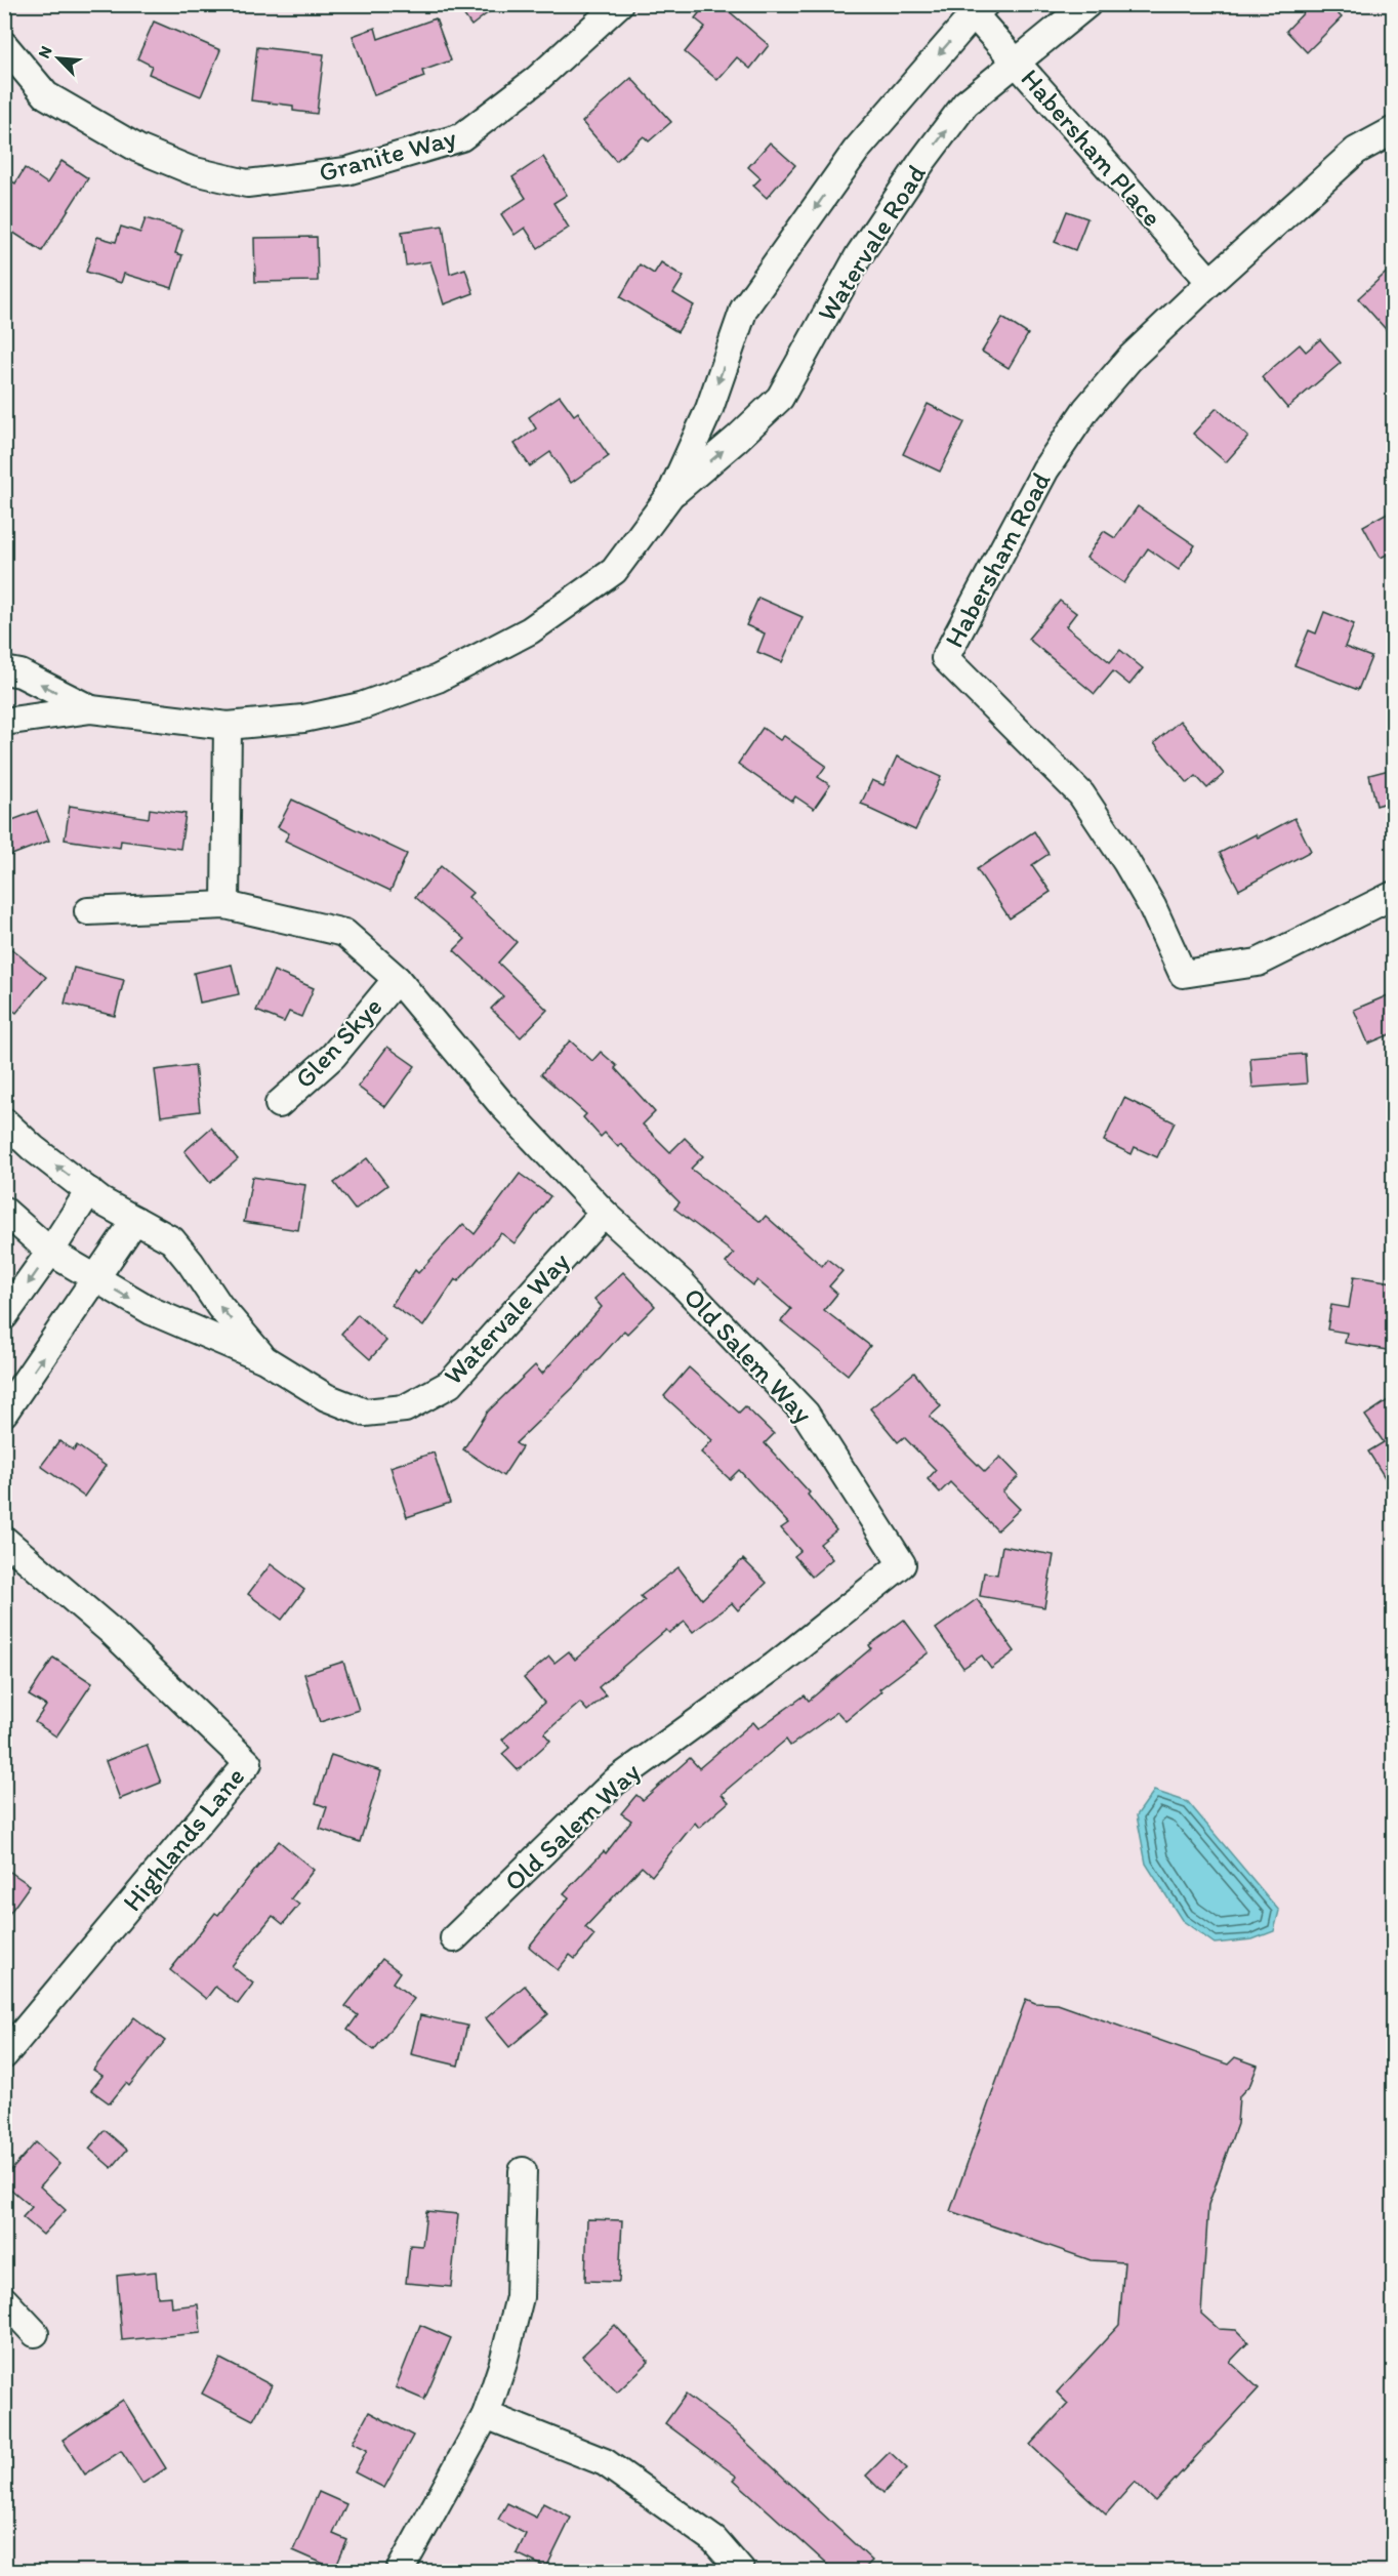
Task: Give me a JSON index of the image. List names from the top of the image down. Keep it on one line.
{"streets":{"street":["Habersham Place","Granite Way","Watervale Road","Habersham Road","Glen Skye","Watervale Way","Old Salem Way","Highlands Lane"]},"crossings":[["Habersham Place","Watervale Road"],["Habersham Place","Habersham Road"],["Glen Skye","Old Salem Way"],["Watervale Way","Old Salem Way"]],"north":"top left"}
